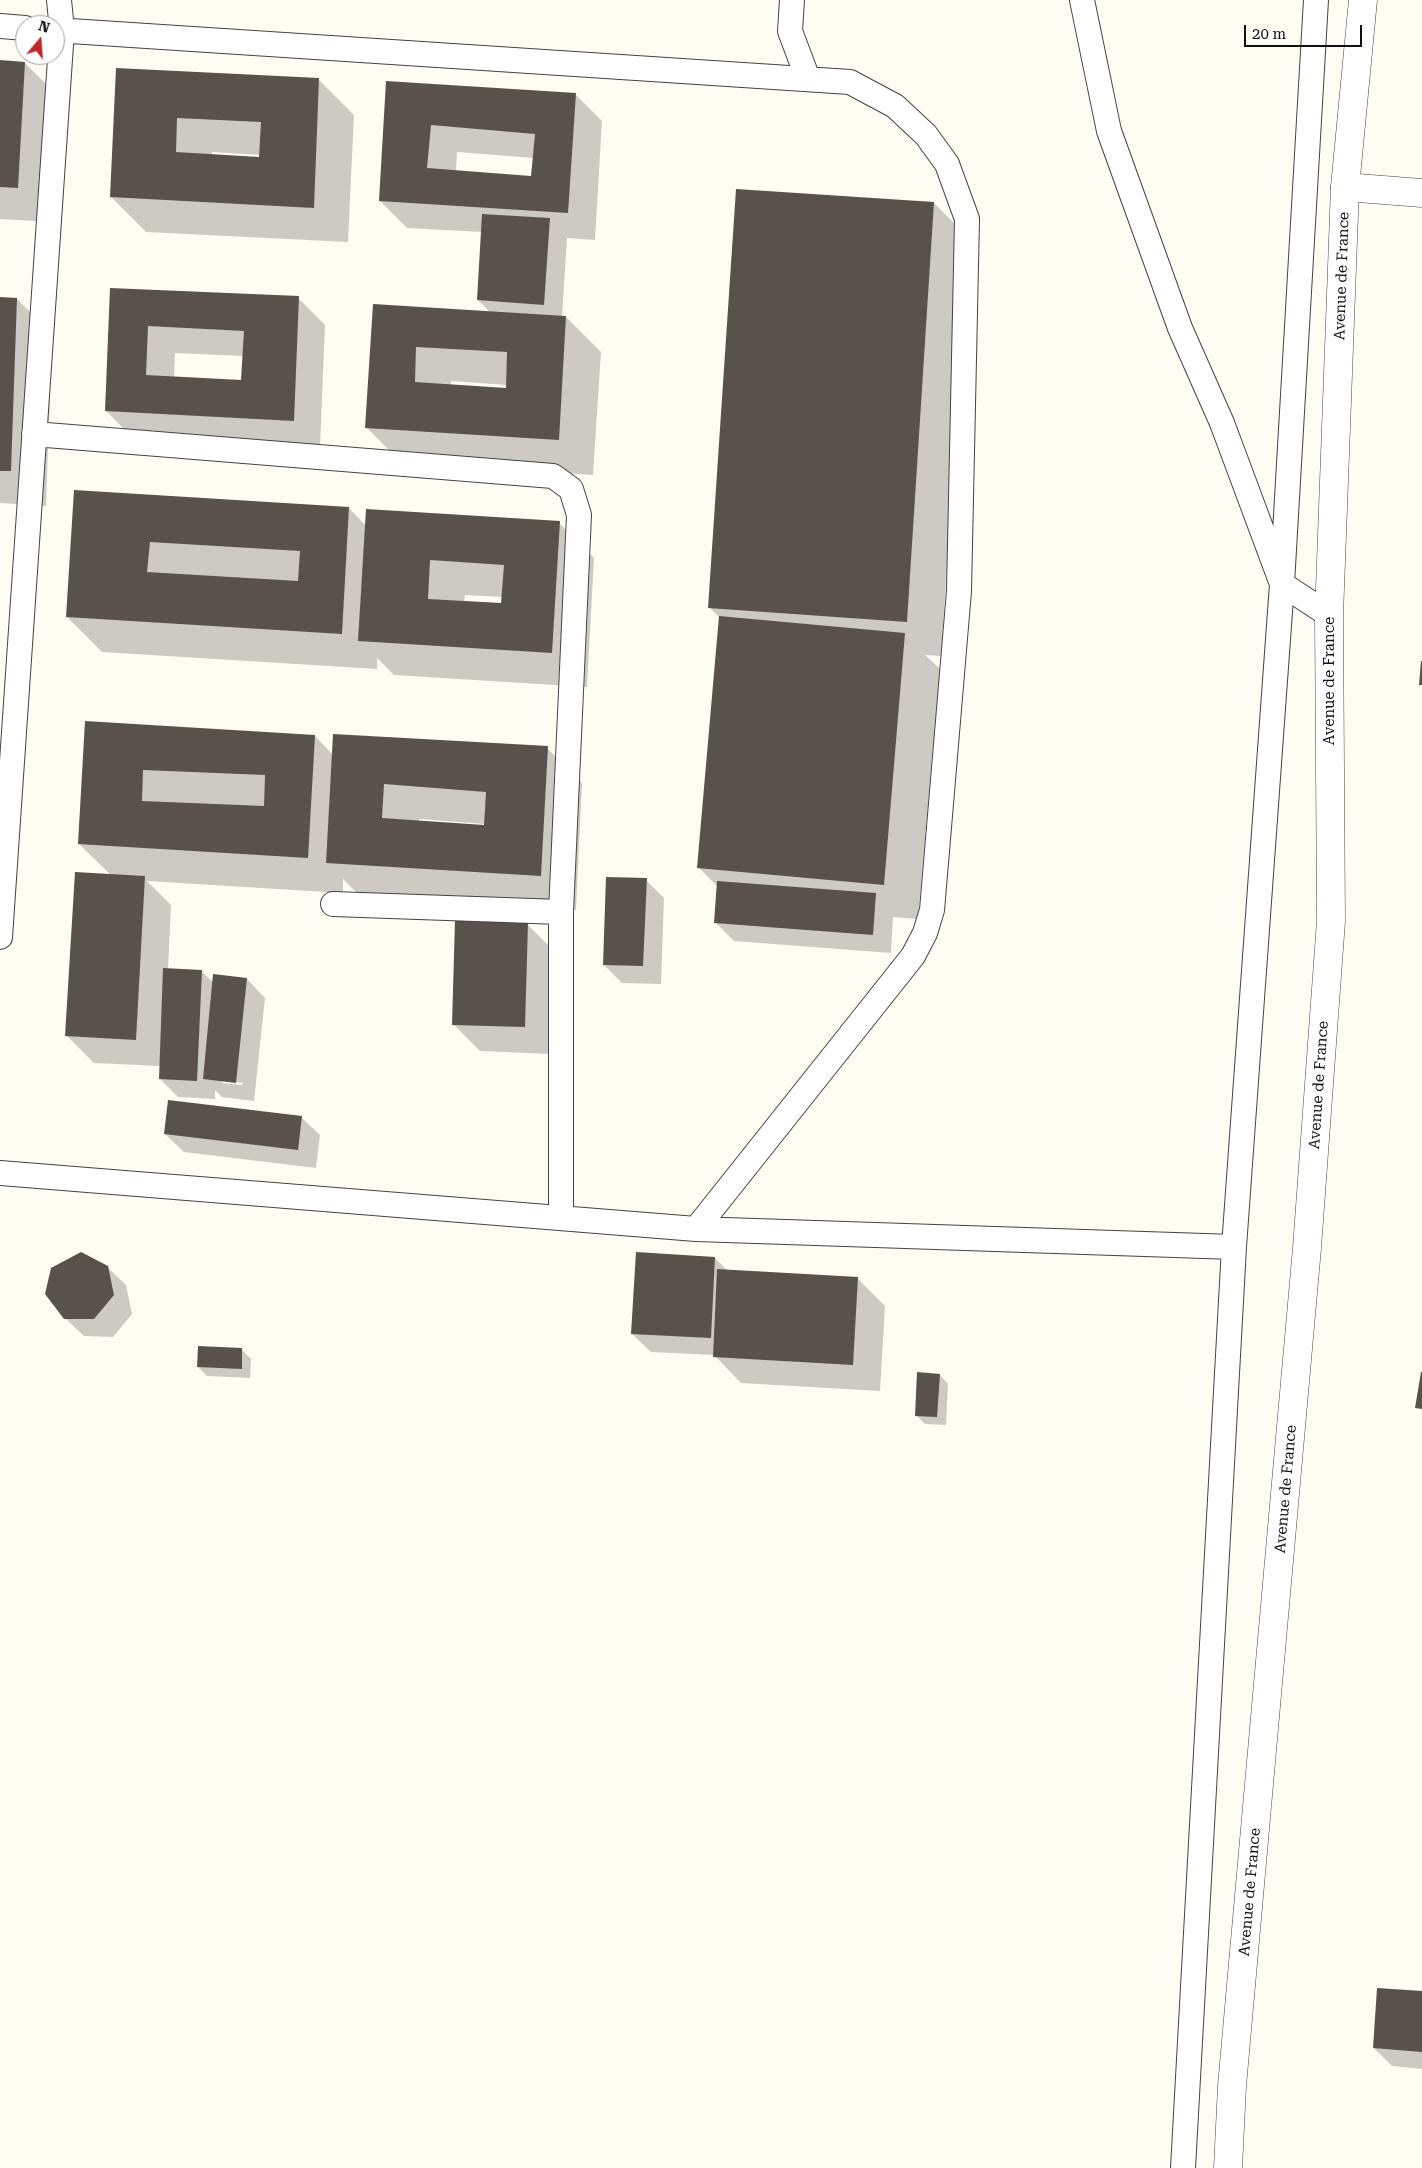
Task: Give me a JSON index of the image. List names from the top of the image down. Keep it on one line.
{"streets":{"street":["Avenue de France"]},"scale_bar":"20 m","north":"top"}
